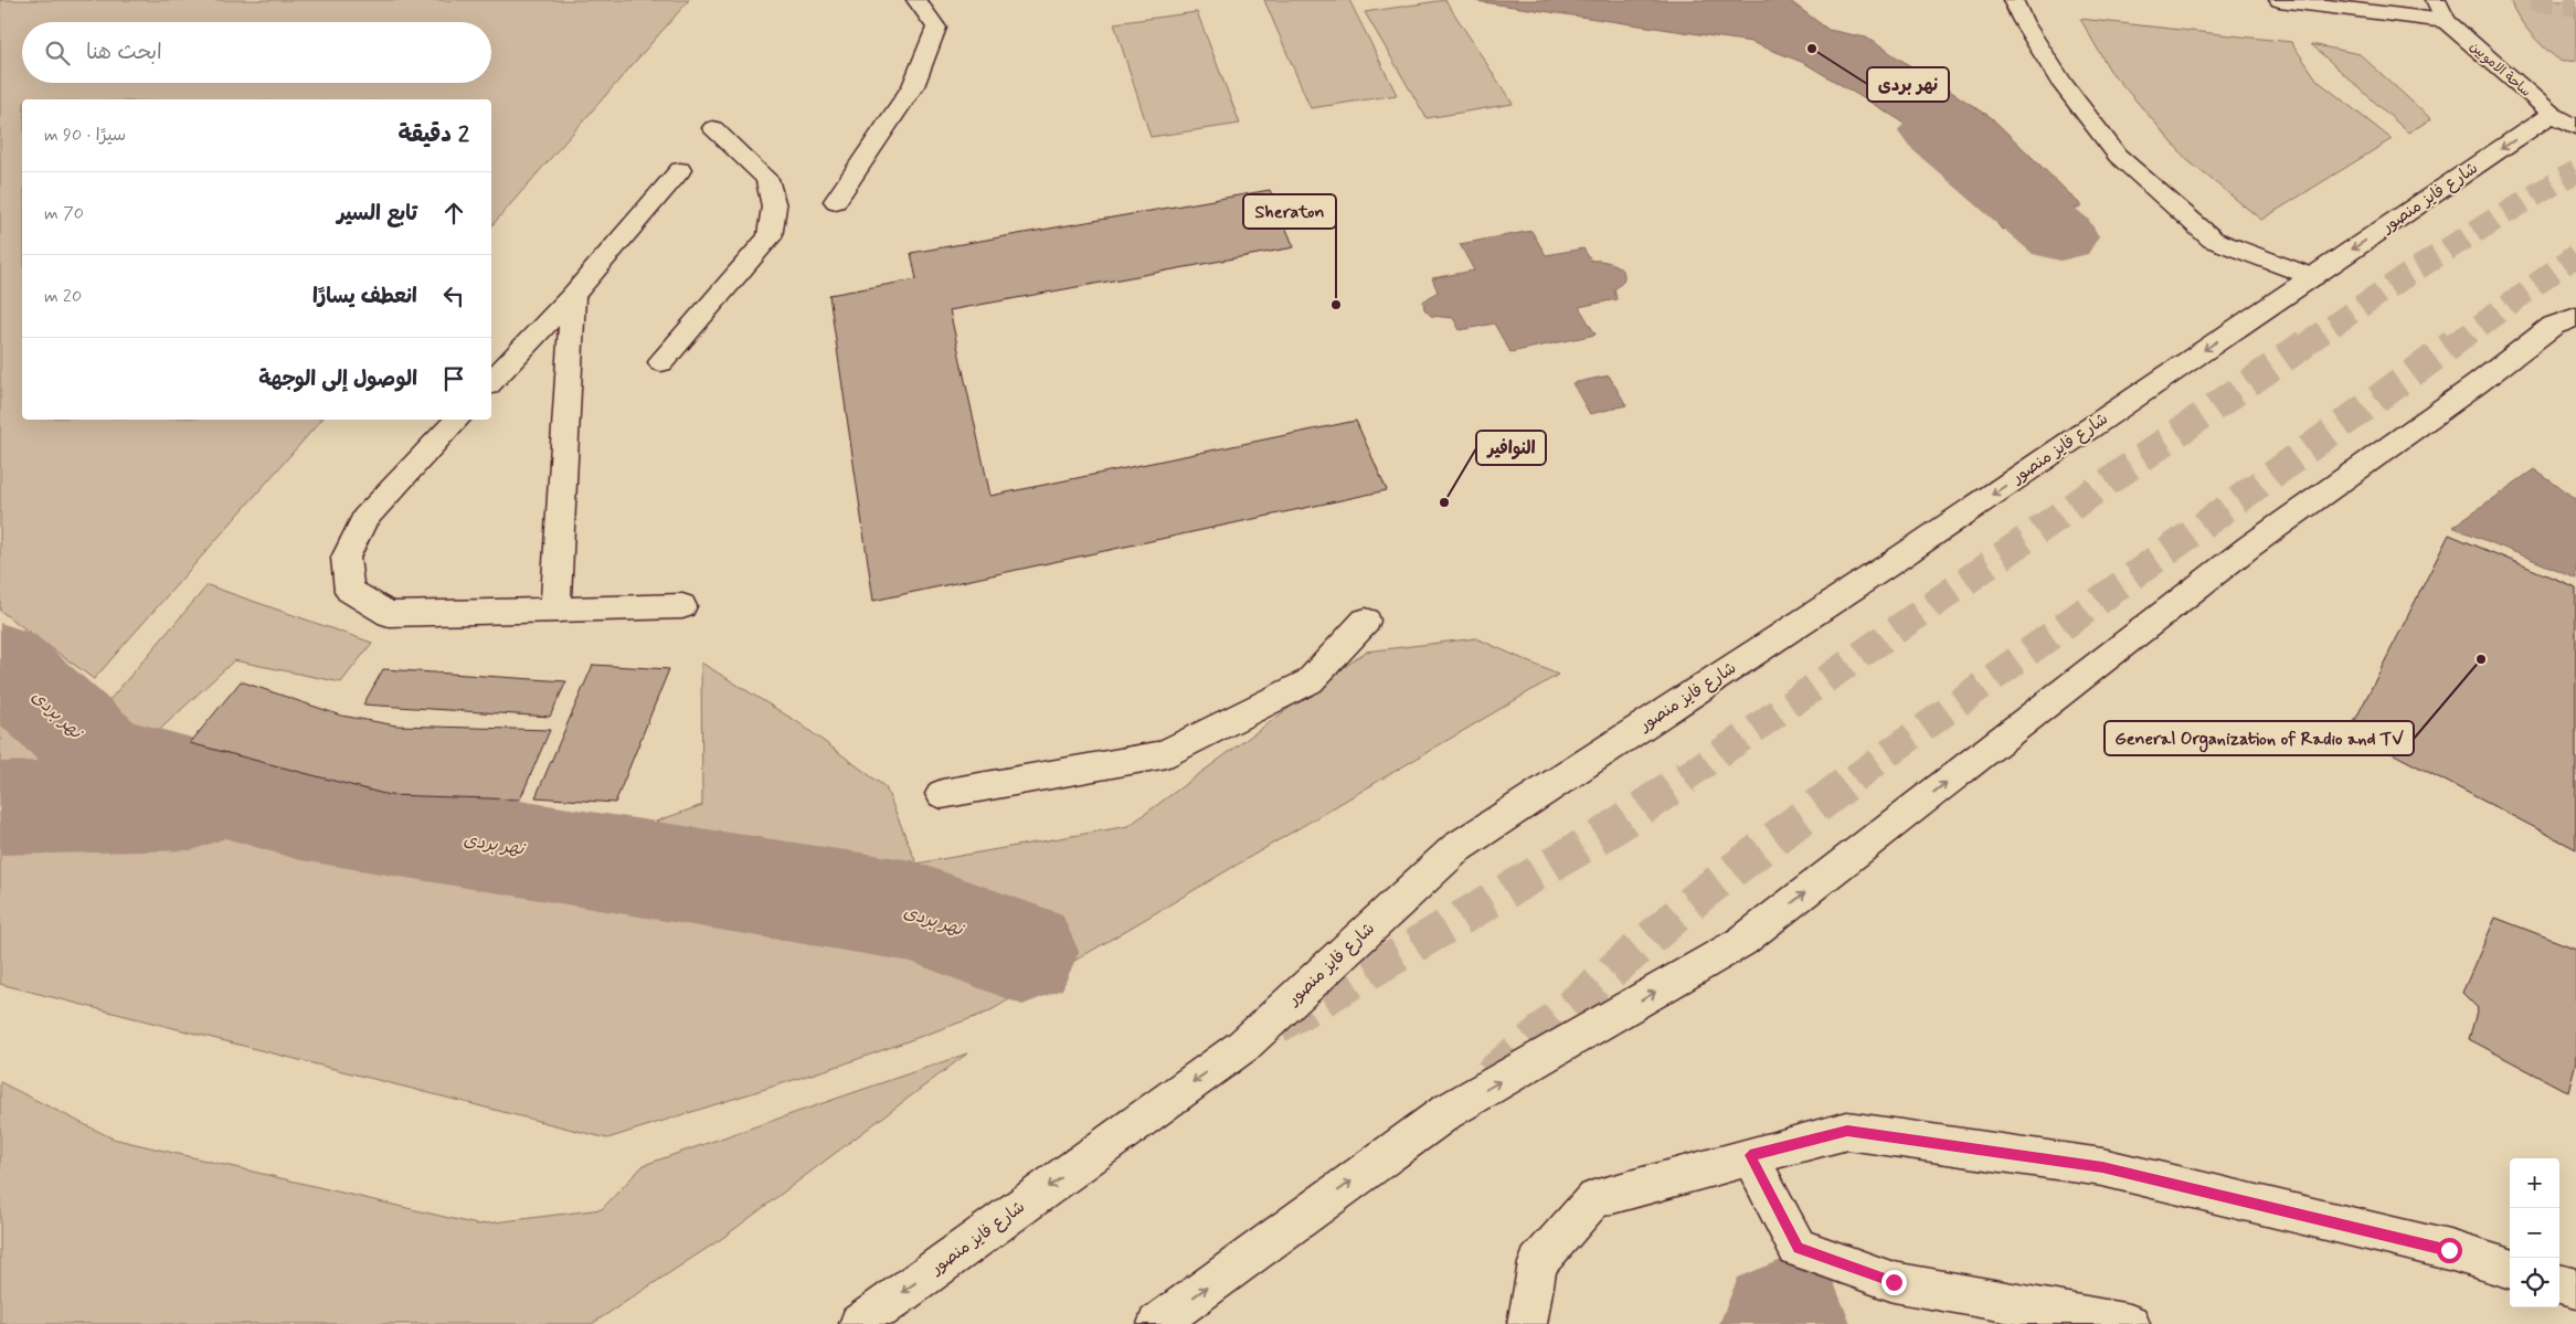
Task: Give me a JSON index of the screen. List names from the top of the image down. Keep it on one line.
{"streets":{"main road":["ساحة الامويين","شارع فايز منصور"]},"crossings":[["ساحة الامويين","شارع فايز منصور"]],"water":["نهر بردى"],"places":["نهر بردى","Sheraton","النوافير","General Organization of Radio and TV"],"page":{"search":"ابحث هنا","heading":["2 دقيقة","سيرًا · 90 m"],"list":[["تابع السير","70 m"],["انعطف يسارًا","20 m"],"الوصول إلى الوجهة"],"map_buttons":["+","−"]}}
